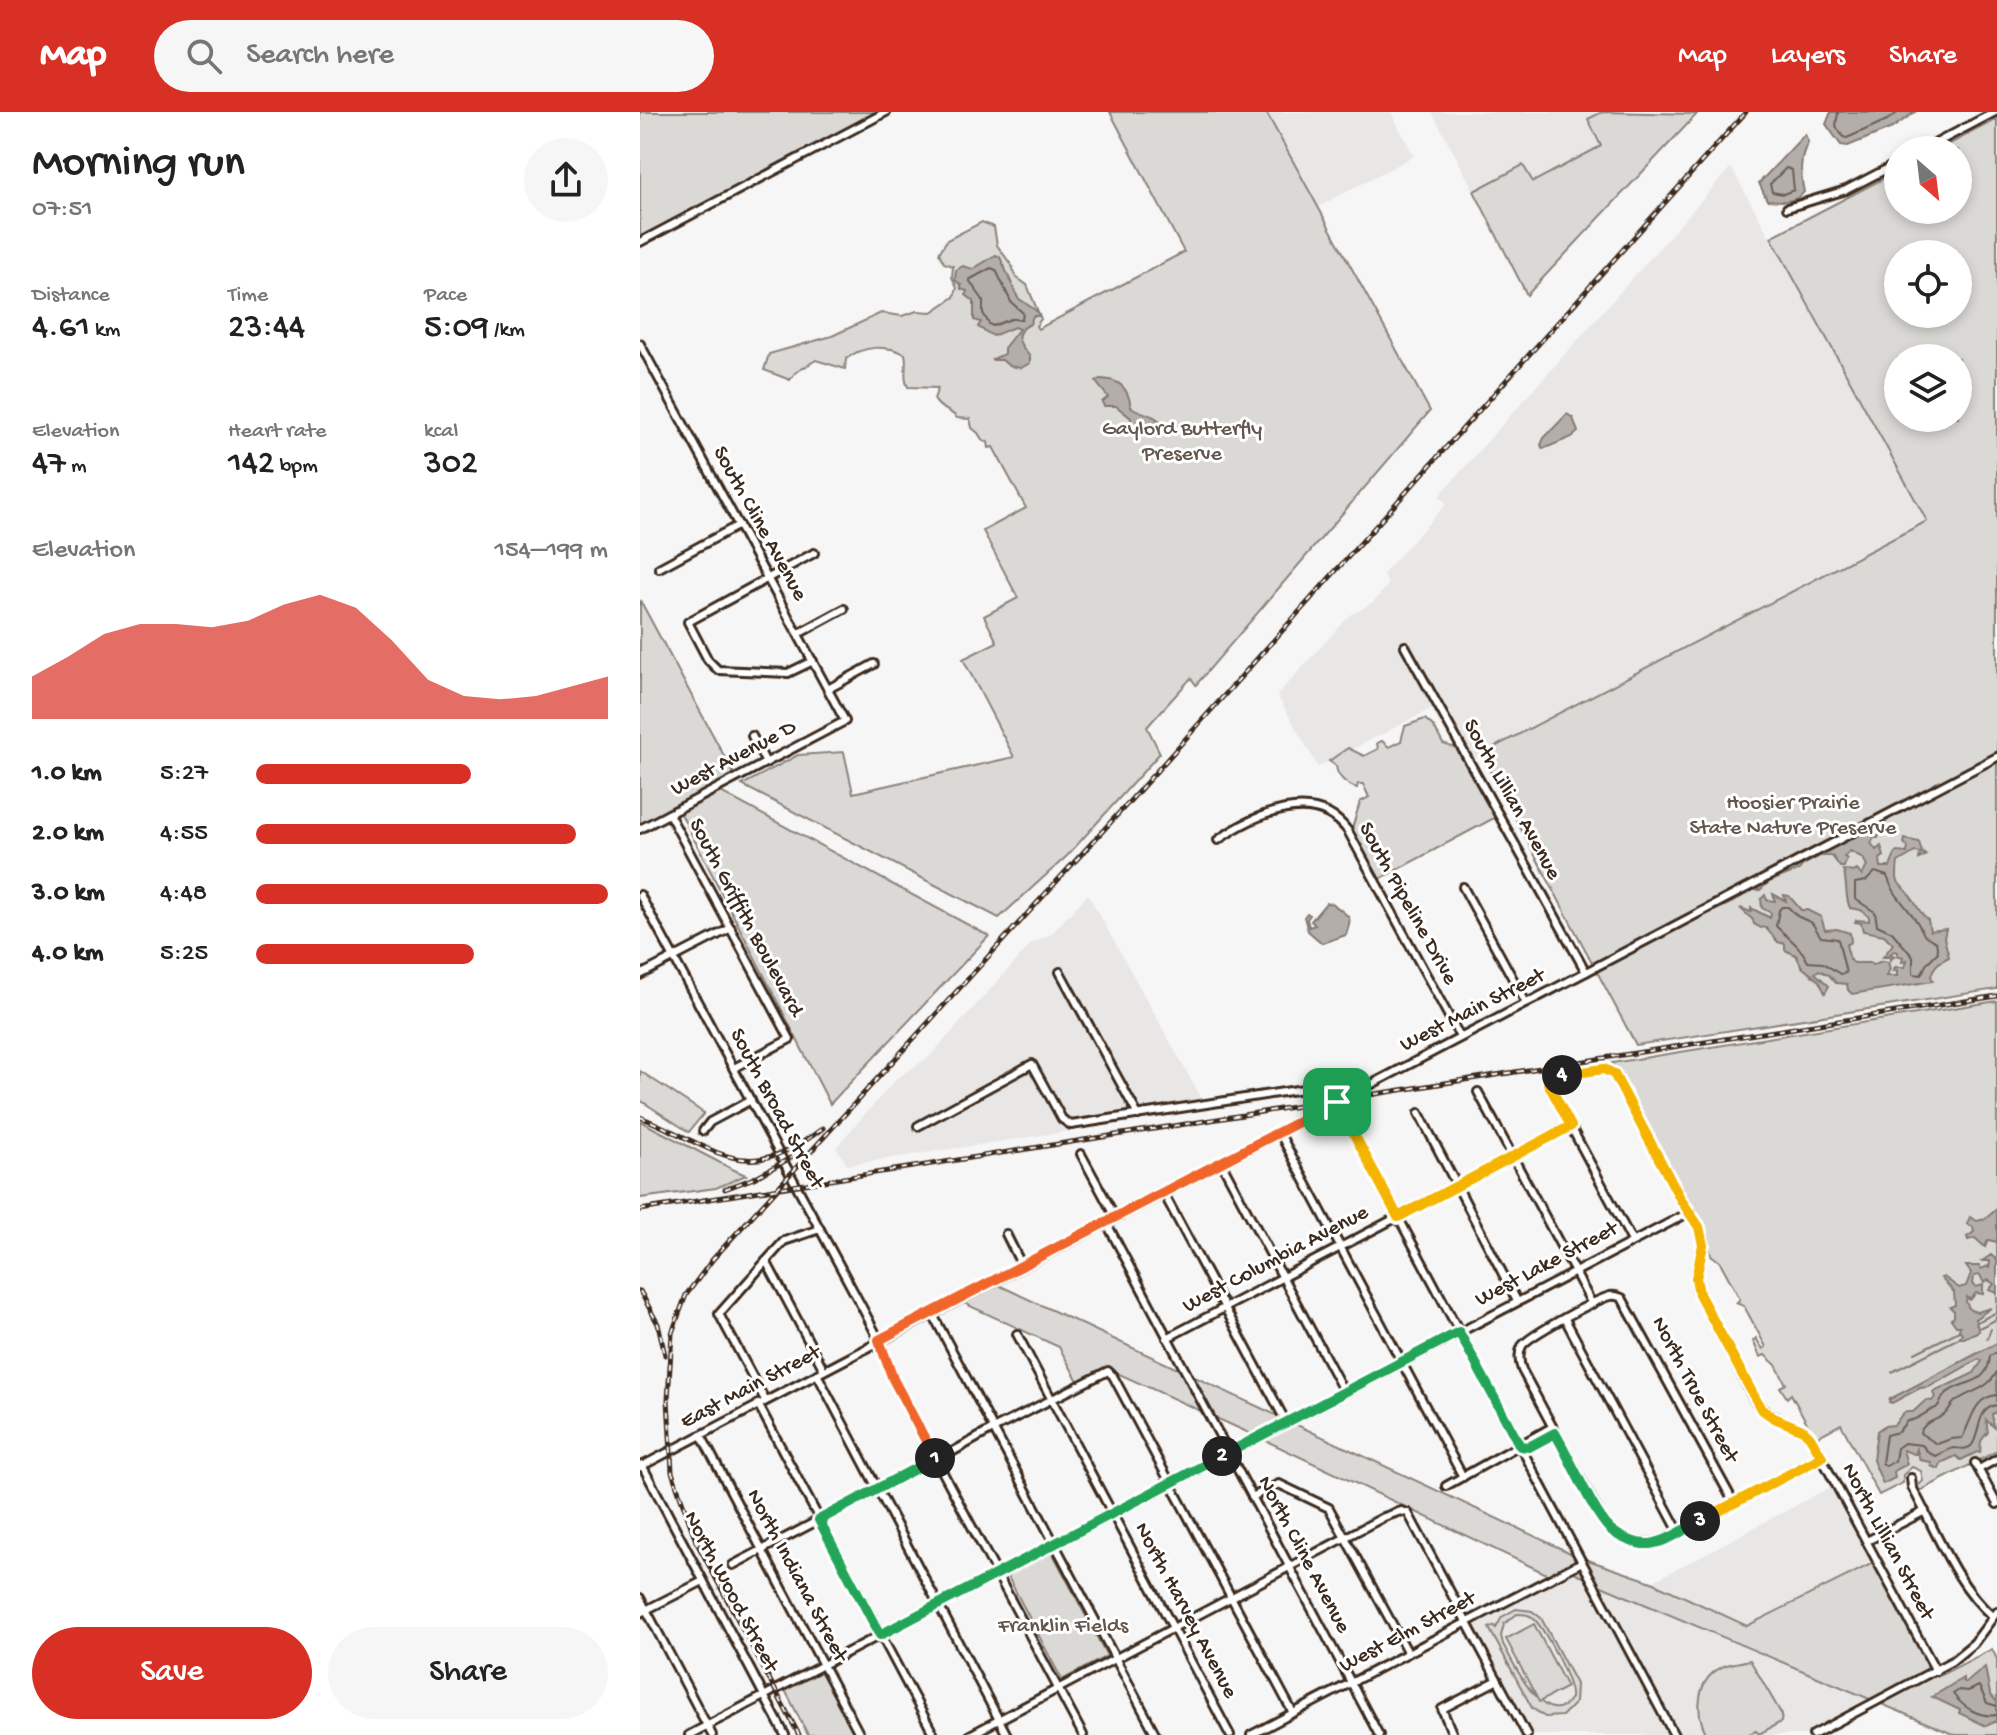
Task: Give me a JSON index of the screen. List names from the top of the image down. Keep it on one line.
{"streets":{"street":["South Cline Avenue","West Avenue D","South Lillian Avenue","South Pipeline Drive","South Griffith Boulevard","West Main Street","South Broad Street","West Columbia Avenue","West Lake Street","East Main Street","North True Street","North Lillian Street","North Cline Avenue","North Indiana Street","North Wood Street","North Harvey Avenue","West Elm Street"]},"crossings":[["South Cline Avenue","West Avenue D"],["West Avenue D","South Griffith Boulevard"],["South Lillian Avenue","West Main Street"],["South Pipeline Drive","West Main Street"],["South Griffith Boulevard","South Broad Street"],["West Main Street","South Broad Street"],["West Main Street","East Main Street"],["West Main Street","North Cline Avenue"],["South Broad Street","West Lake Street"],["South Broad Street","East Main Street"],["West Columbia Avenue","North Lillian Street"],["West Columbia Avenue","North Cline Avenue"],["West Lake Street","North Lillian Street"],["West Lake Street","North Cline Avenue"],["West Lake Street","North Indiana Street"],["West Lake Street","North Wood Street"],["West Lake Street","North Harvey Avenue"],["East Main Street","North Indiana Street"],["East Main Street","North Wood Street"],["North Cline Avenue","West Elm Street"]],"parks":["Gaylord Butterfly Preserve","Hoosier Prairie State Nature Preserve","Franklin Fields"],"north":"bottom right","page":{"header":"Map","search":"Search here","nav":["Map","Layers","Share"],"heading":["Morning run","07:51"],"stats":[["Distance","4.61 km"],["Time","23:44"],["Pace","5:09 /km"],["Elevation","47 m"],["Heart rate","142 bpm"],["kcal","302"]],"chart":["Elevation","154–199 m"],"list":[{"name":"1.0 km","note":"5:27"},{"name":"2.0 km","note":"4:55"},{"name":"3.0 km","note":"4:48"},{"name":"4.0 km","note":"5:25"}],"pins":["4","2","1","3"],"buttons":["Save","Share"]}}
